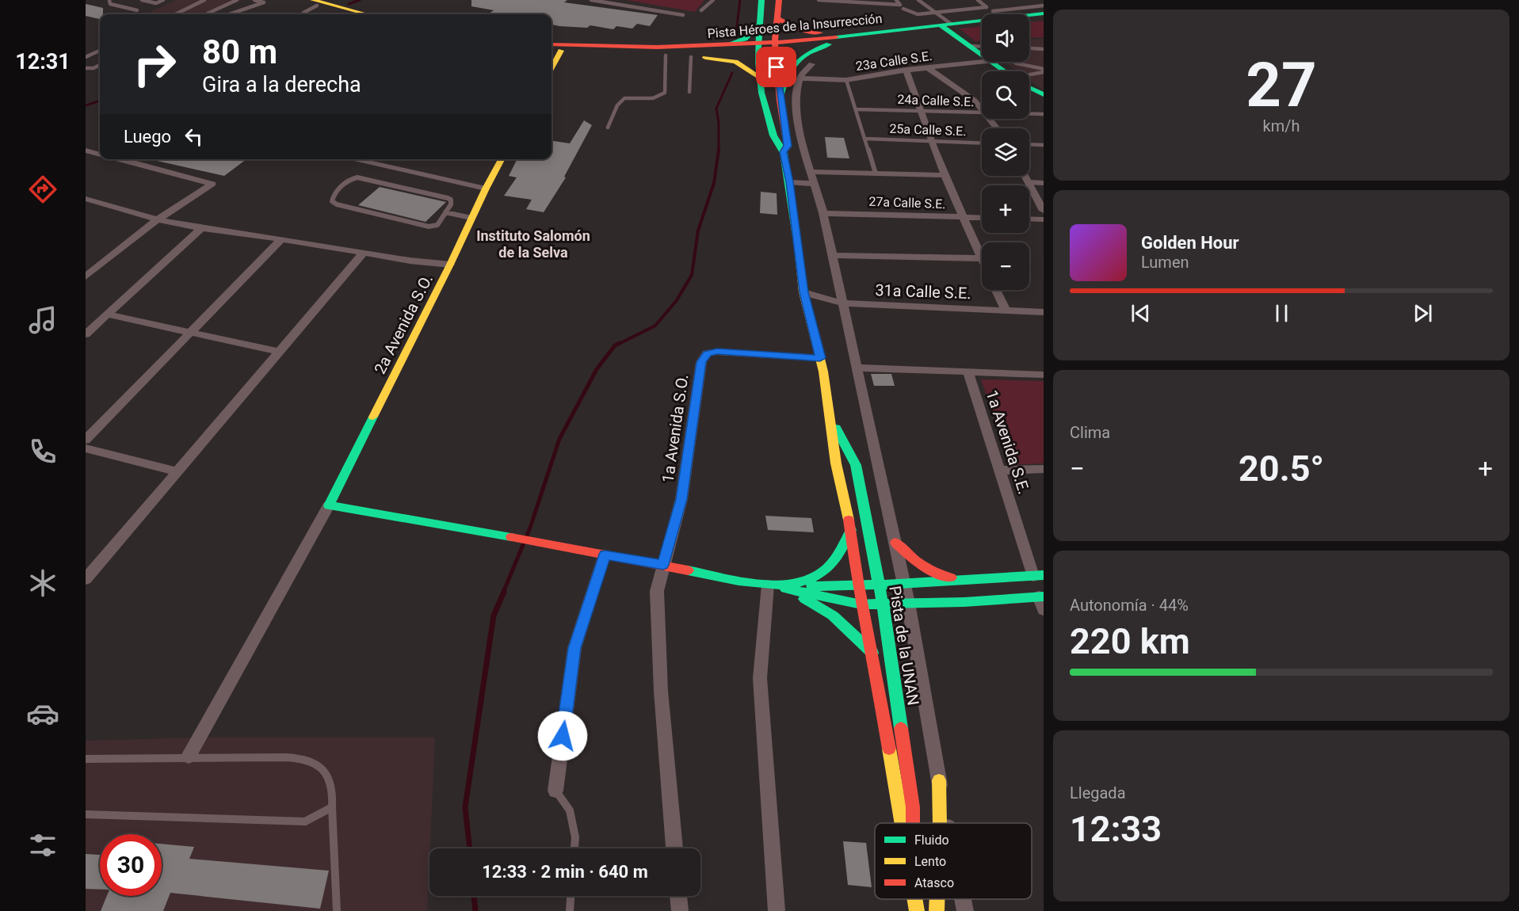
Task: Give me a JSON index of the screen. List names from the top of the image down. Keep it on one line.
{"streets":{"main road":["Pista Héroes de la Insurrección","2a Avenida S.O.","Pista de la UNAN"],"street":["23a Calle S.E.","27a Calle S.E.","31a Calle S.E.","1a Avenida S.O.","1a Avenida S.E."],"lane":["24a Calle S.E.","25a Calle S.E."]},"crossings":[["Pista Héroes de la Insurrección","Pista de la UNAN"],["31a Calle S.E.","Pista de la UNAN"],["1a Avenida S.O.","Pista de la UNAN"]],"districts":["Instituto Salomón de la Selva"],"legend":["Fluido","Lento","Atasco"],"page":{"tabs":"12:31","tile":[["27","km/h"],"Clima",["Autonomía · 44%","220 km"],["Llegada","12:33"]],"map_buttons":["+","−"],"turn":["80 m","Gira a la derecha"],"then":"Luego","song":["Golden Hour","Lumen"],"heat":["−","20.5°","+"],"limit":"30","trip":"12:33 · 2 min · 640 m"}}
